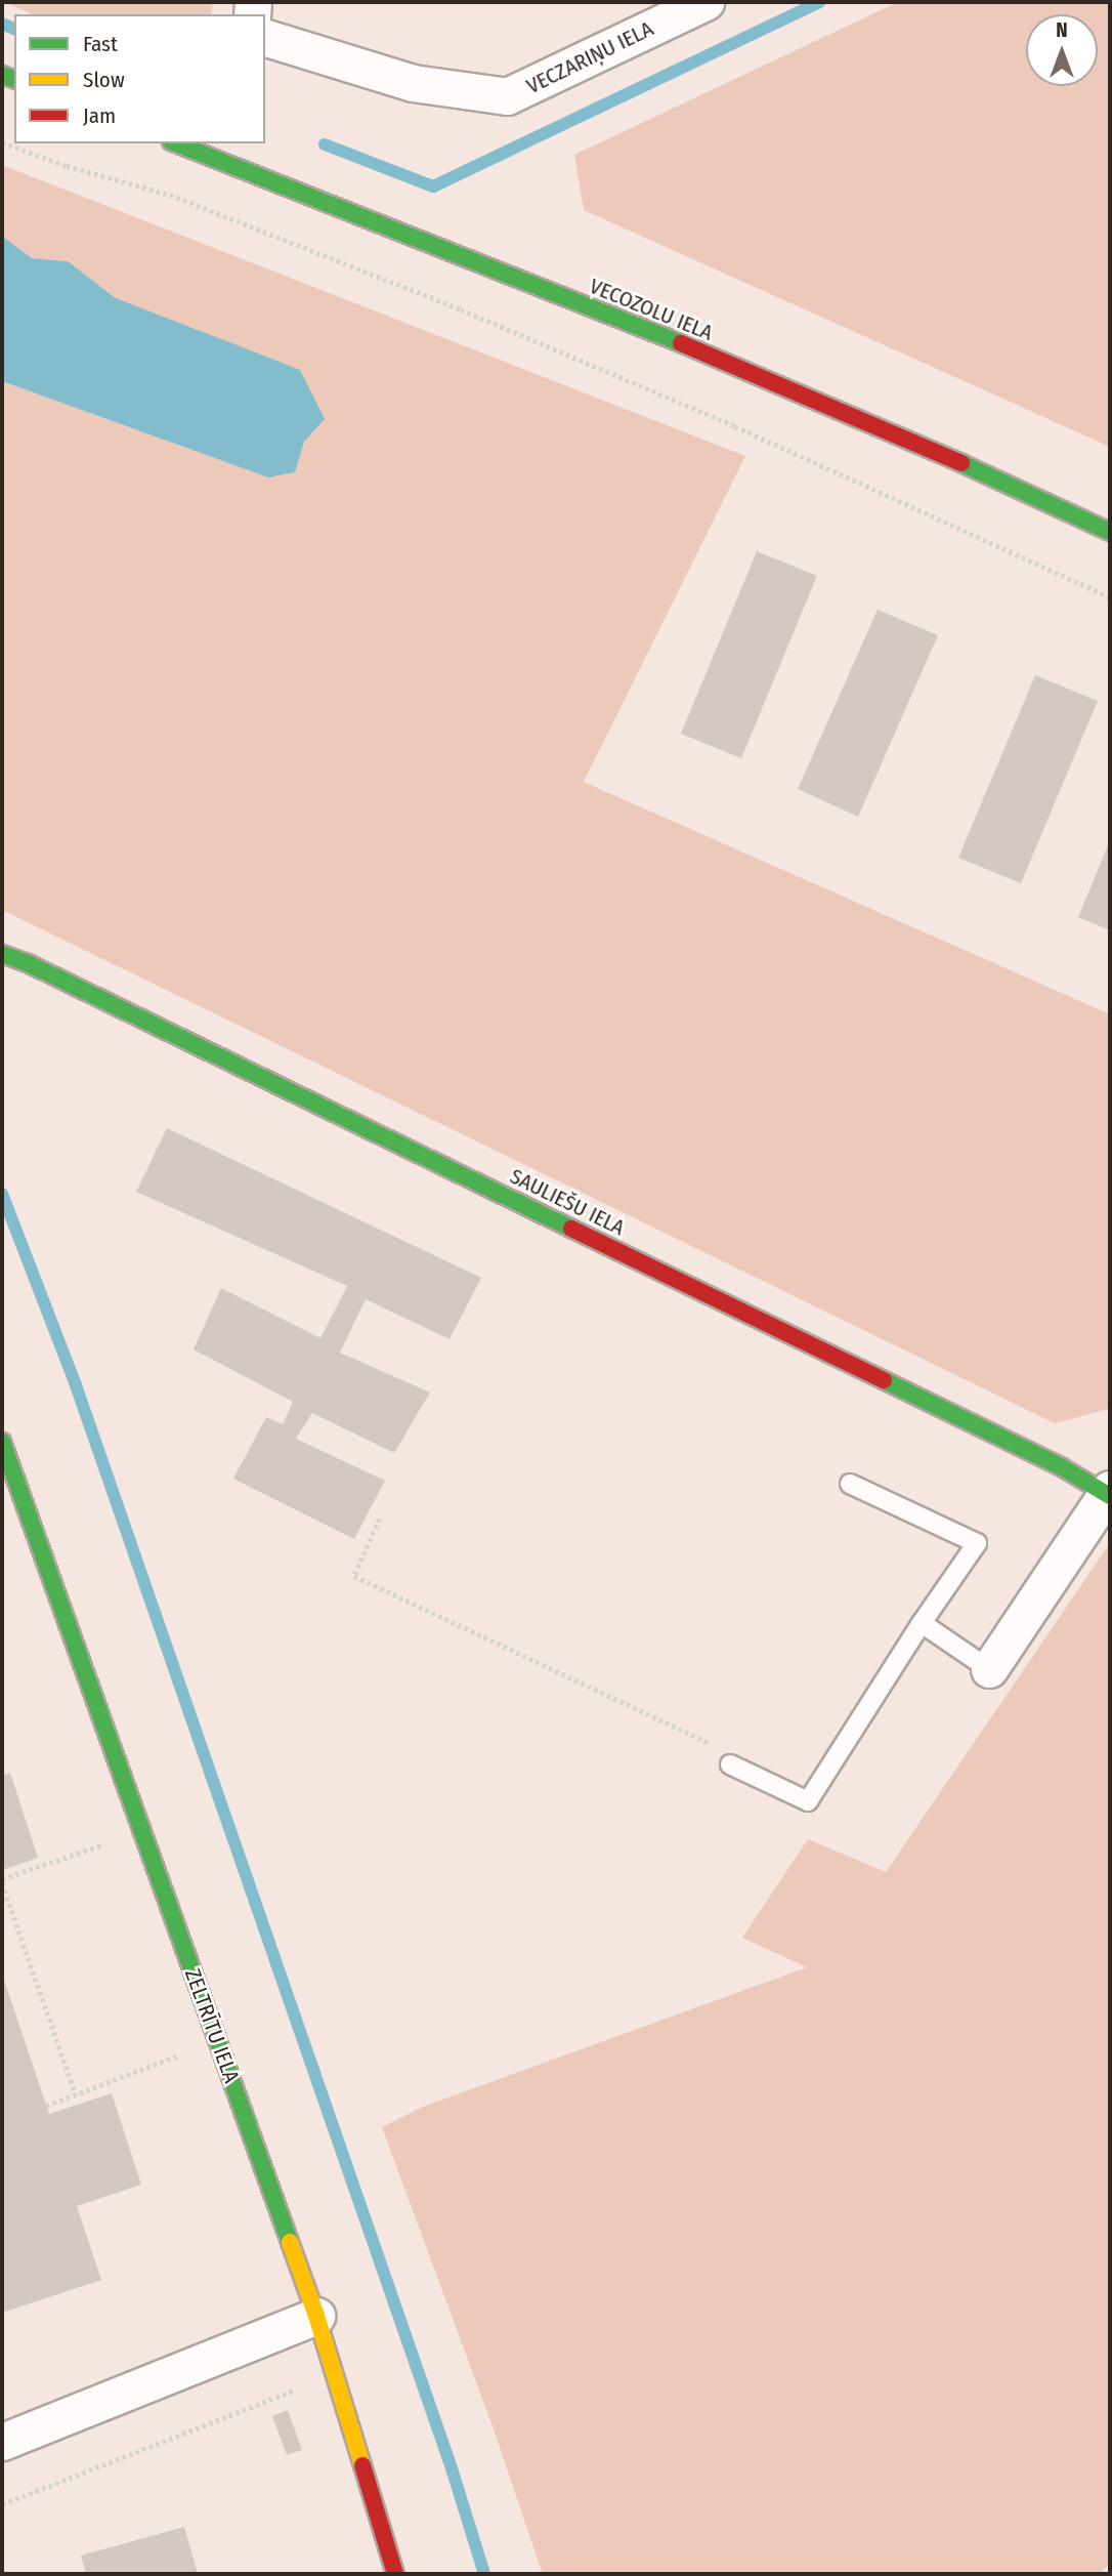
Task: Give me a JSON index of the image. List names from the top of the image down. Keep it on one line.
{"streets":{"street":["VECZARIŅU IELA","VECOZOLU IELA","SAULIEŠU IELA","ZELTRĪTU IELA"]},"legend":["Fast","Slow","Jam"],"north":"top"}
